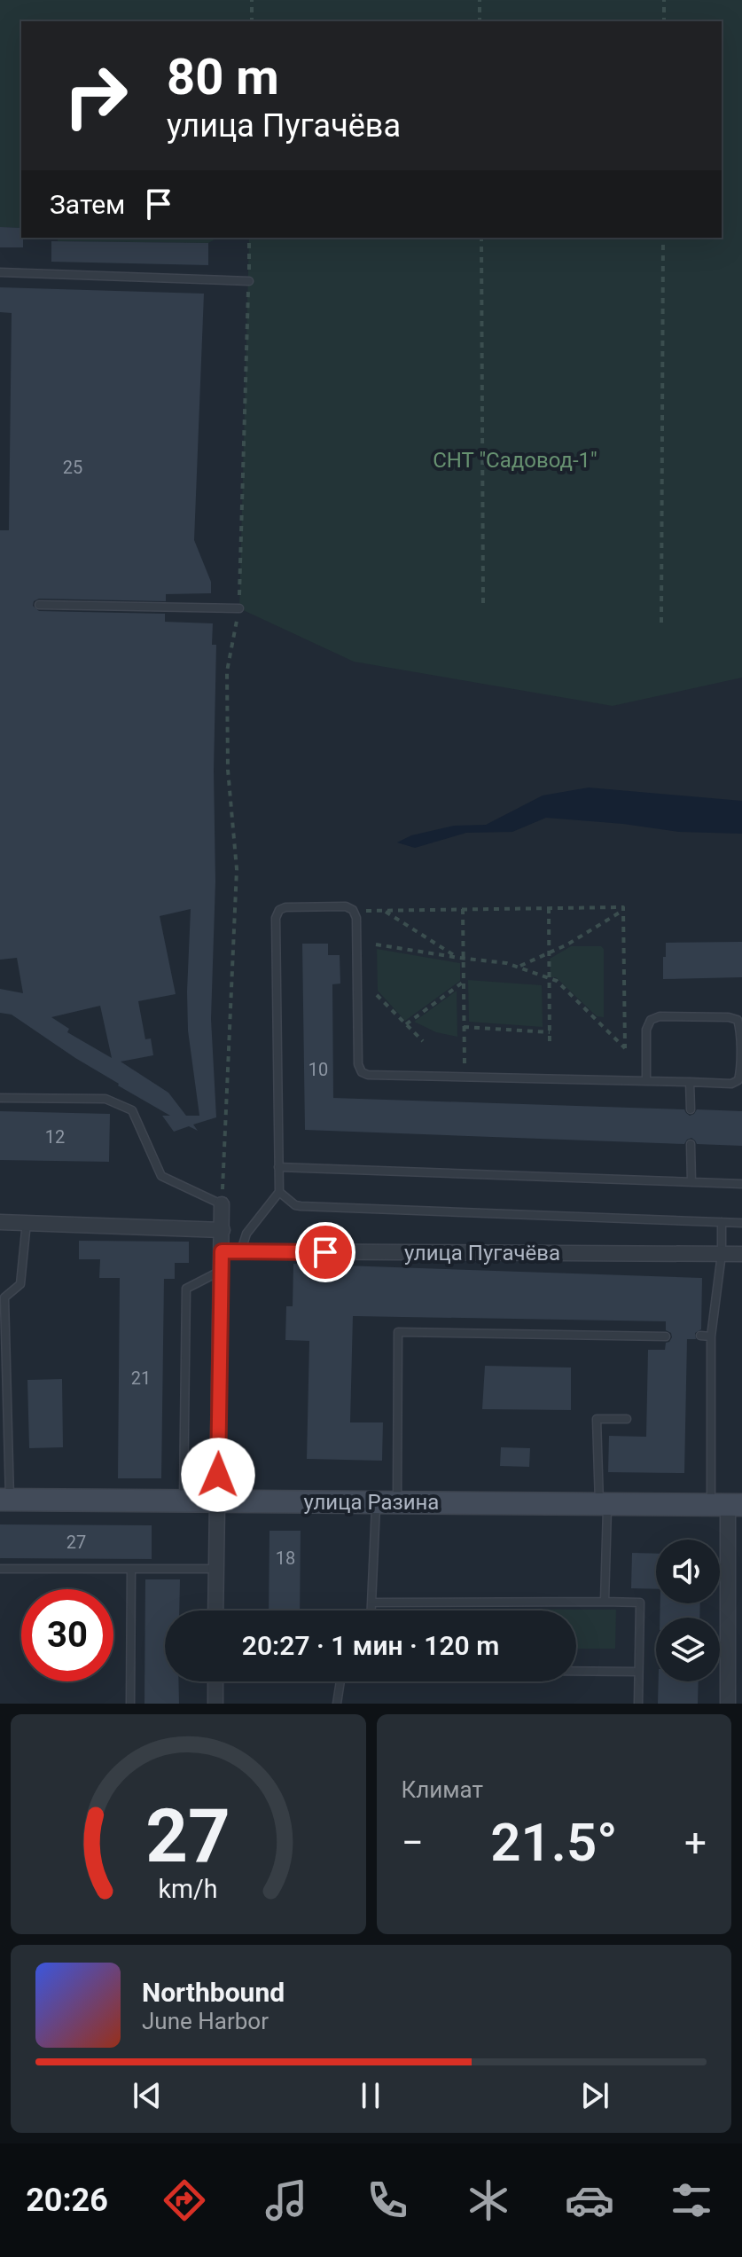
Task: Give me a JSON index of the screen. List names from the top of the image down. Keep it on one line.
{"streets":{"street":["улица Пугачёва","улица Разина"]},"parks":["СНТ \"Садовод-1\""],"house_numbers":["25","10","12","21","27","18"],"page":{"turn":["80 m","улица Пугачёва"],"then":"Затем","limit":"30","trip":"20:27 · 1 мин · 120 m","tile":"Климат","heat":["−","21.5°","+"],"song":["Northbound","June Harbor"],"tabs":"20:26","gauge":["27","km/h"]}}
